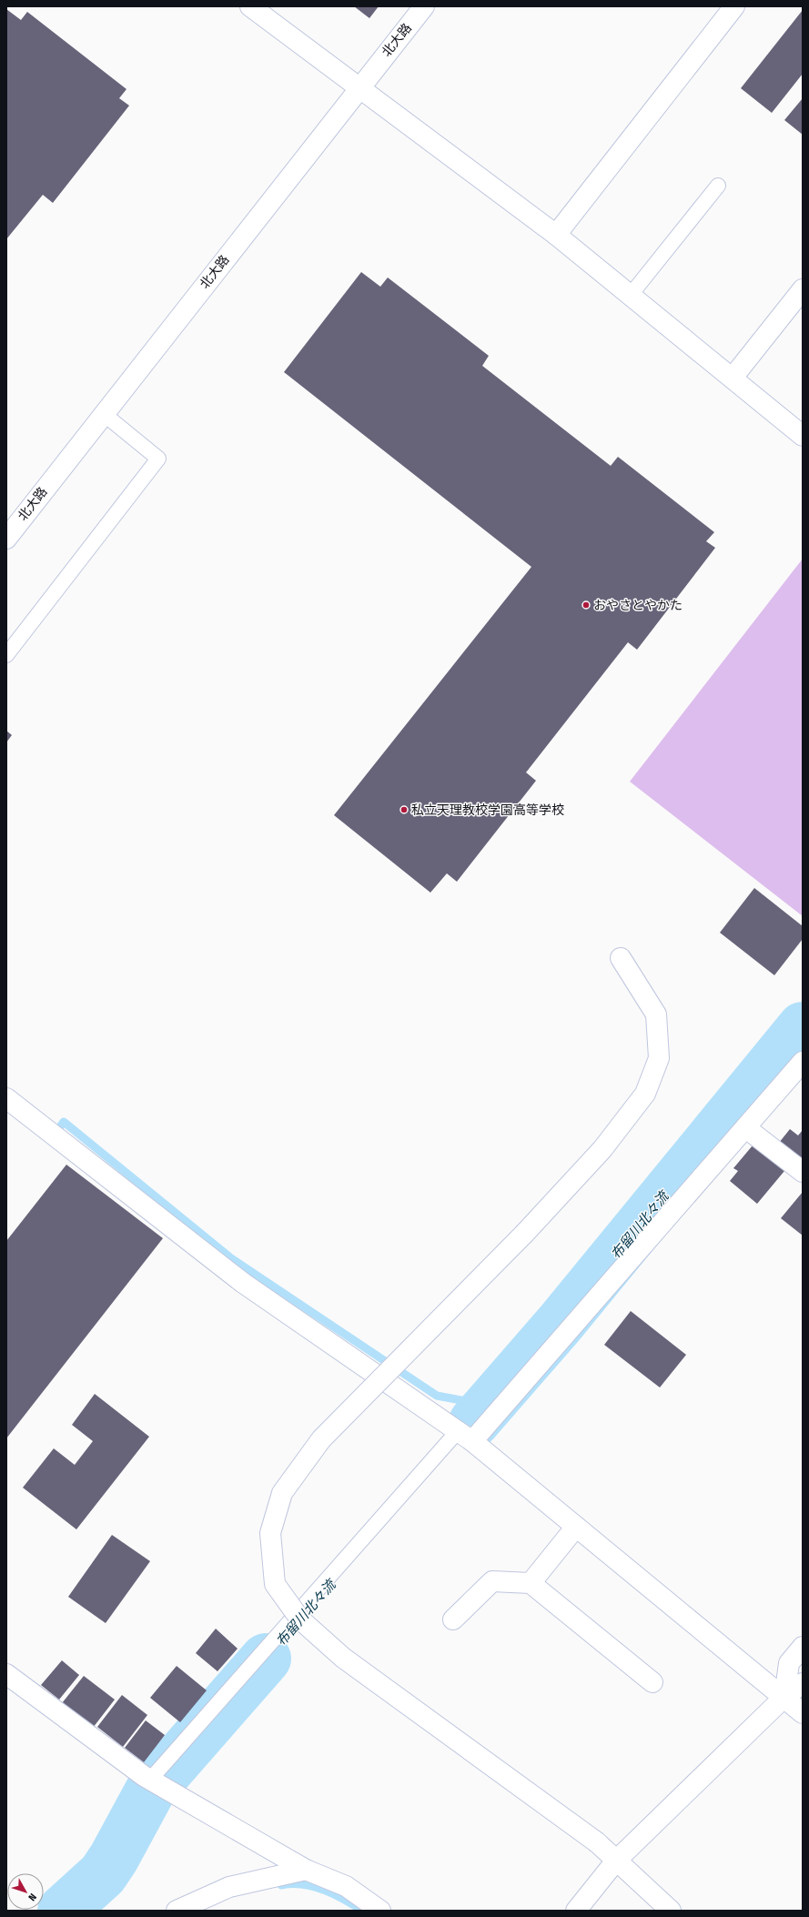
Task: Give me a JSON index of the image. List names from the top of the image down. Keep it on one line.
{"streets":{"street":["北大路"]},"water":["布留川北々流"],"places":["おやさとやかた","私立天理教校学園高等学校"],"north":"bottom right"}
